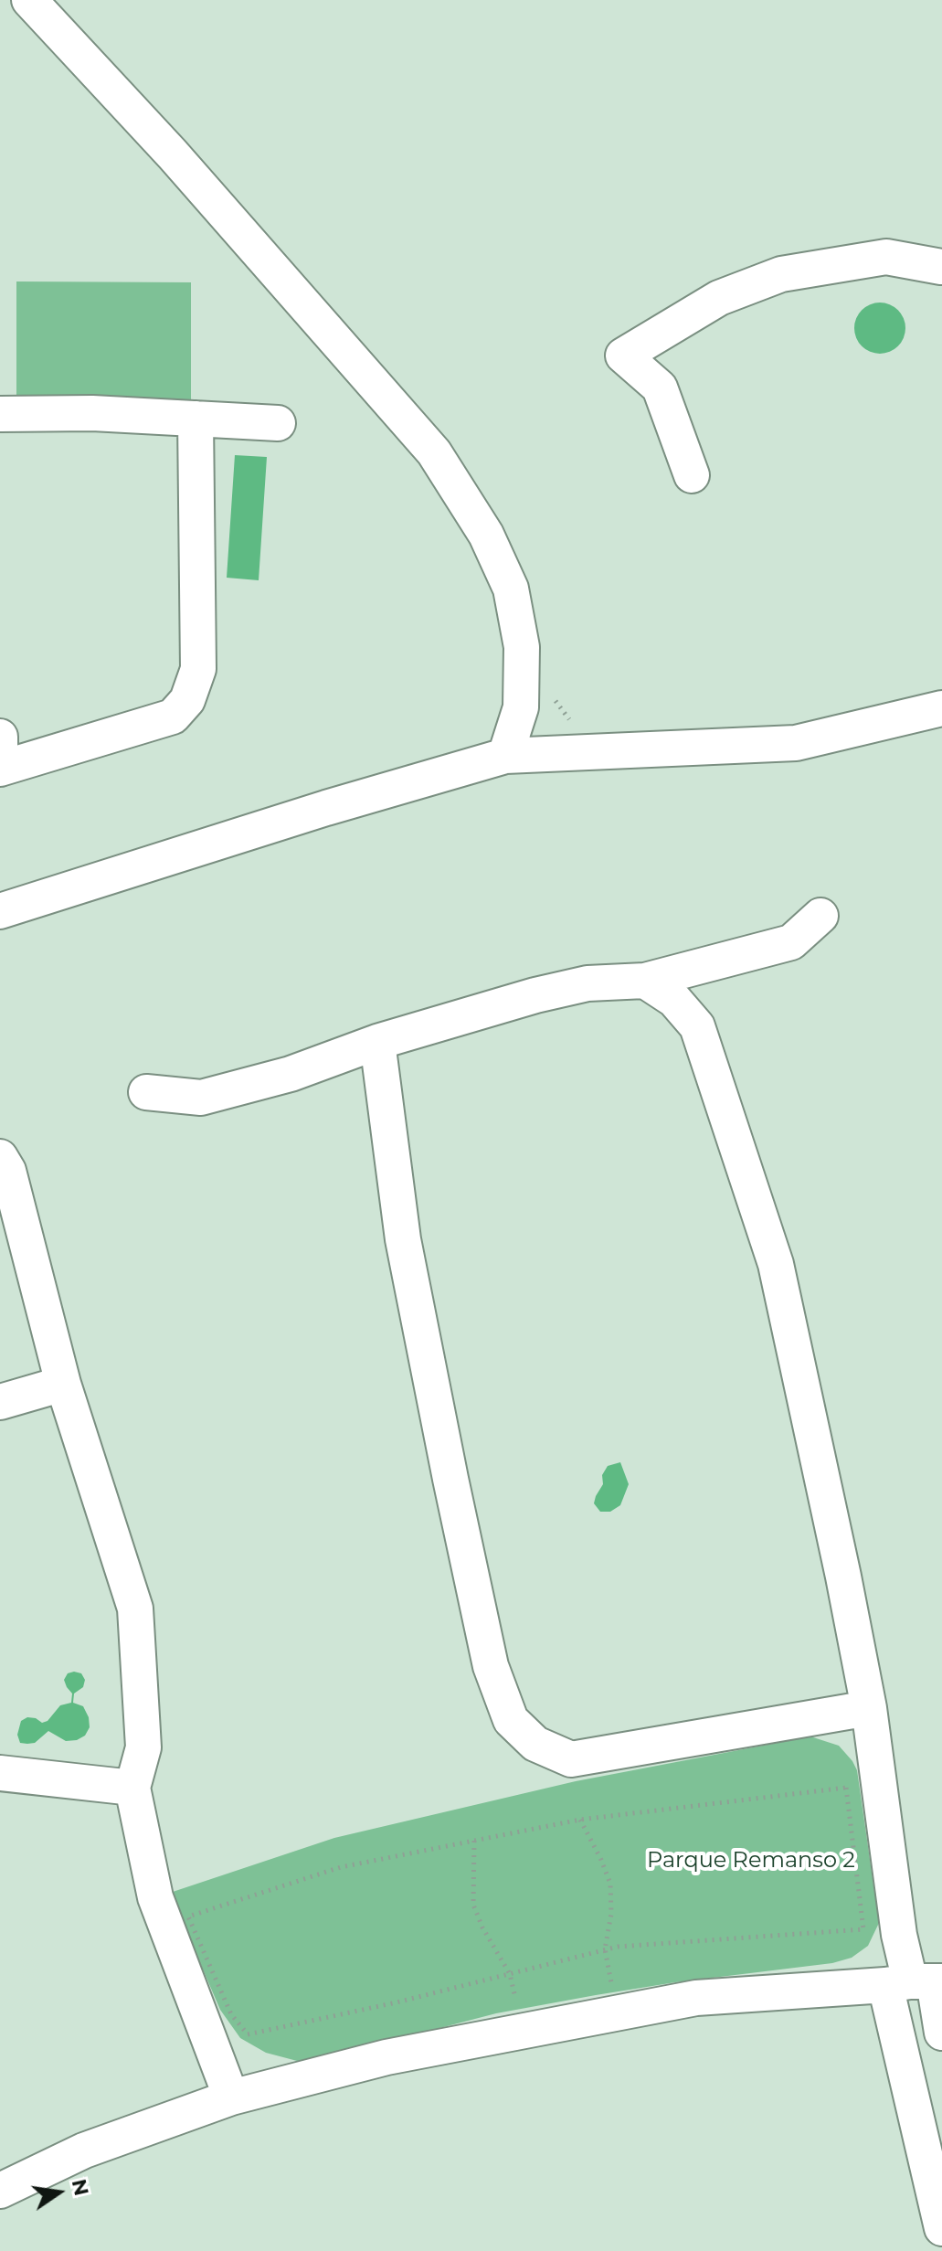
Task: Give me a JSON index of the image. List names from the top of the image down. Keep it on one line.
{"parks":["Parque Remanso 2"],"north":"right"}
